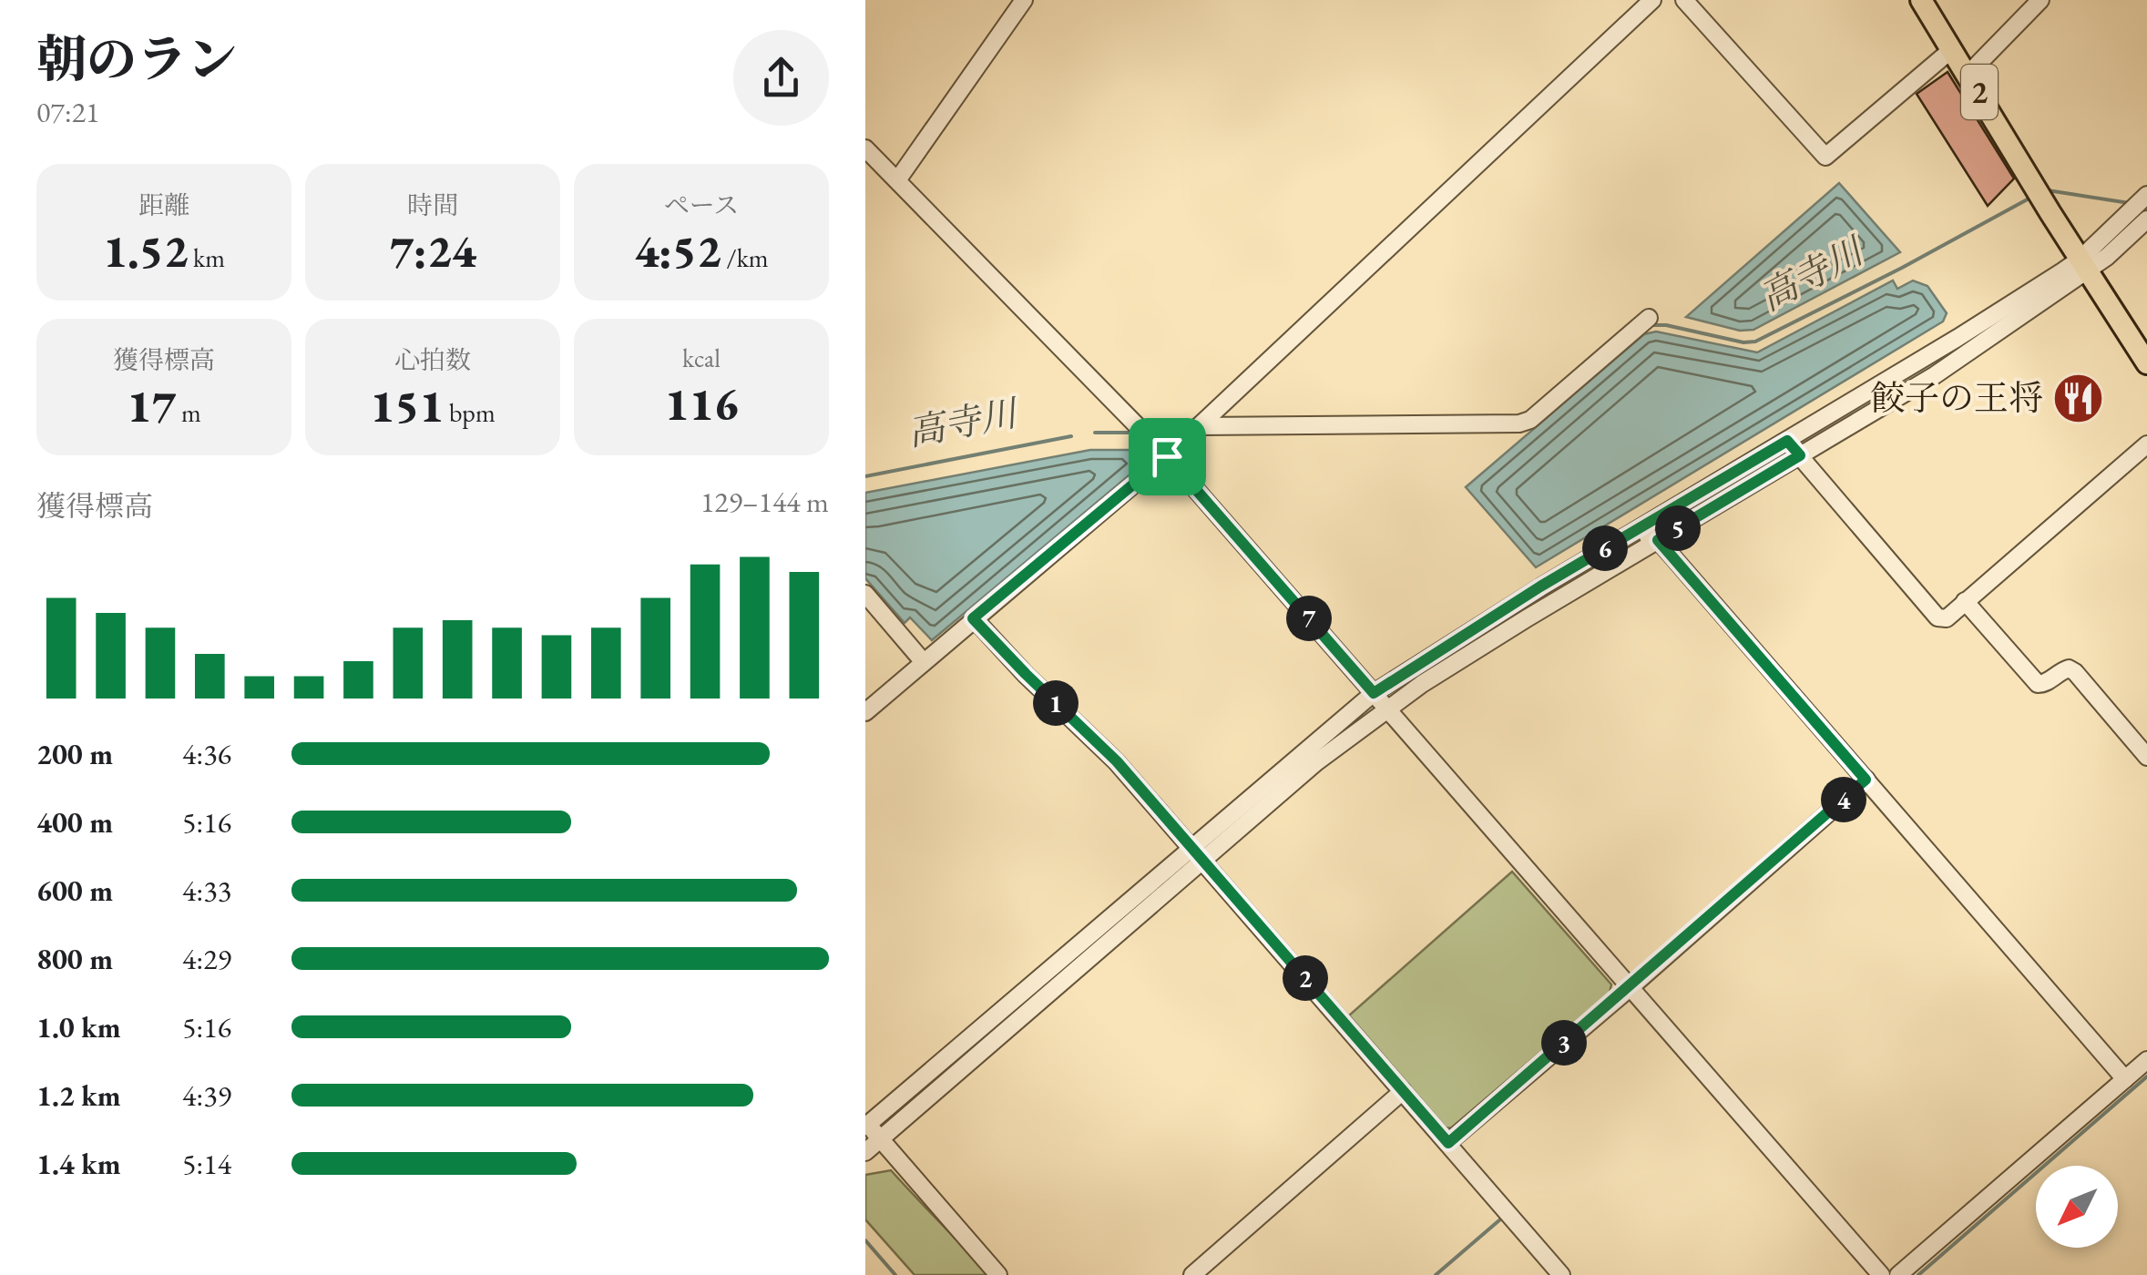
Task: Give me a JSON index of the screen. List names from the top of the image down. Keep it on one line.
{"streets":{"main road":["2"]},"water":["高寺川"],"places":{"restaurant":["餃子の王将"]},"north":"bottom left","page":{"heading":["朝のラン","07:21"],"stats":[["距離","1.52 km"],["時間","7:24"],["ペース","4:52 /km"],["獲得標高","17 m"],["心拍数","151 bpm"],["kcal","116"]],"chart":["獲得標高","129–144 m"],"pins":["5","6","7","1","4","2","3"],"list":[{"name":"200 m","note":"4:36"},{"name":"400 m","note":"5:16"},{"name":"600 m","note":"4:33"},{"name":"800 m","note":"4:29"},{"name":"1.0 km","note":"5:16"},{"name":"1.2 km","note":"4:39"},{"name":"1.4 km","note":"5:14"}]}}
